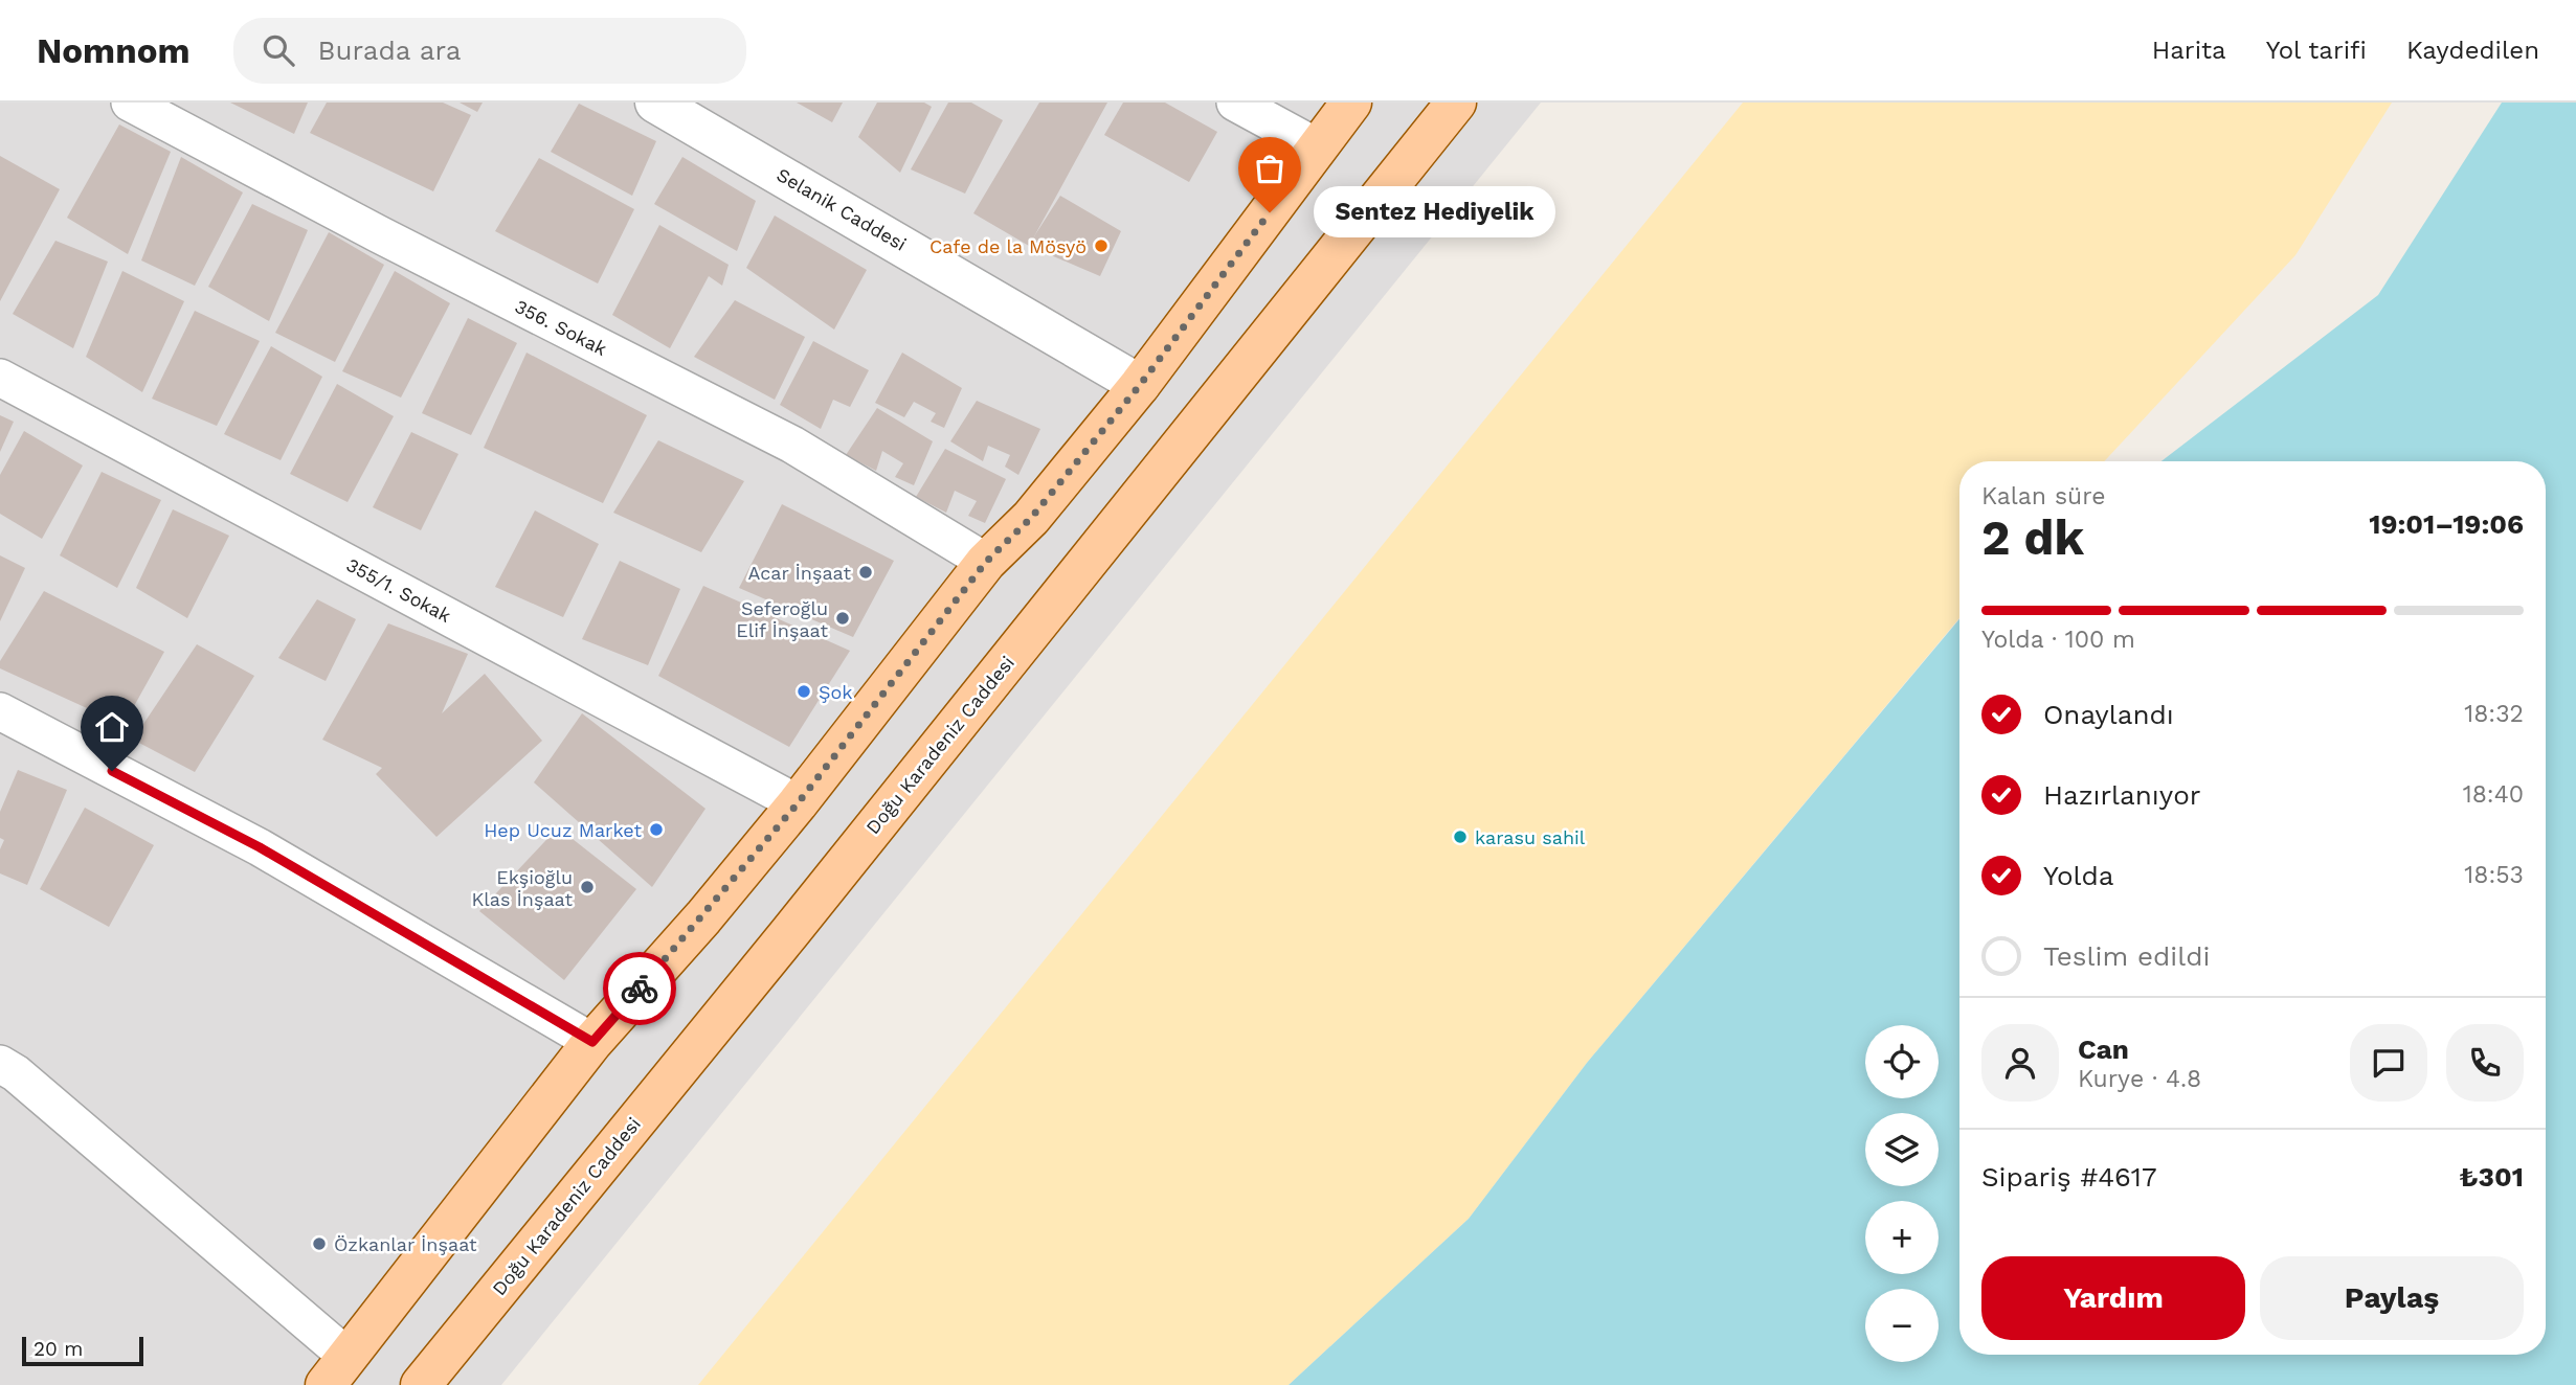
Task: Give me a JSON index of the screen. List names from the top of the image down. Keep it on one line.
{"streets":{"main road":["Doğu Karadeniz Caddesi"],"street":["Selanik Caddesi","356. Sokak","355/1. Sokak"]},"places":["Sentez Hediyelik","Cafe de la Mösyö","Acar İnşaat","Seferoğlu Elif İnşaat","Şok","Hep Ucuz Market","karasu sahil","Ekşioğlu Klas İnşaat","Özkanlar İnşaat"],"scale_bar":"20 m","page":{"header":"Nomnom","search":"Burada ara","nav":["Harita","Yol tarifi","Kaydedilen"],"bubble":"Sentez Hediyelik","heading":["2 dk","Kalan süre","19:01–19:06"],"panel":["Can","Kurye · 4.8","Sipariş #4617","₺301"],"bar":"Yolda · 100 m","list":[["Onaylandı","18:32"],["Hazırlanıyor","18:40"],["Yolda","18:53"],"Teslim edildi"],"map_buttons":["+","−"],"buttons":["Yardım","Paylaş"],"scale":"20 m"}}
